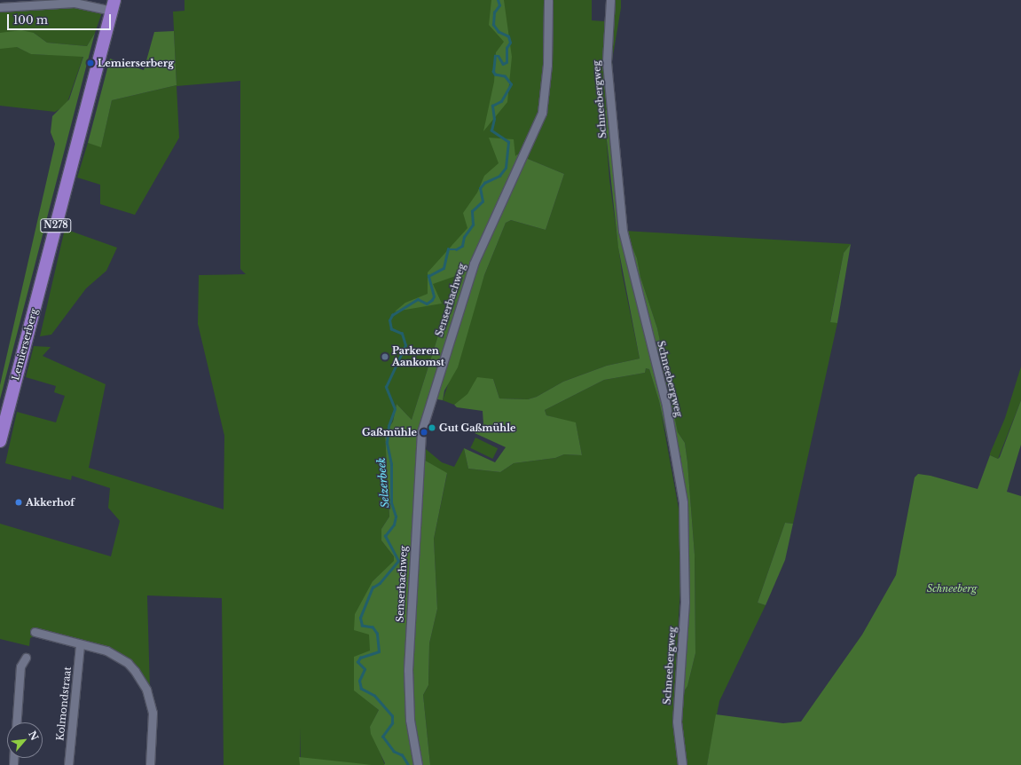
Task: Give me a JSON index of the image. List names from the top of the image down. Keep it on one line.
{"streets":{"main road":["N278","Lemierserberg"],"street":["Schneebergweg","Senserbachweg","Kolmondstraat"]},"water":["Selzerbeek"],"parks":["Schneeberg"],"places":["Lemierserberg","Parkeren Aankomst","Gut Gaßmühle","Gaßmühle","Akkerhof"],"scale_bar":"100 m","north":"top right"}
